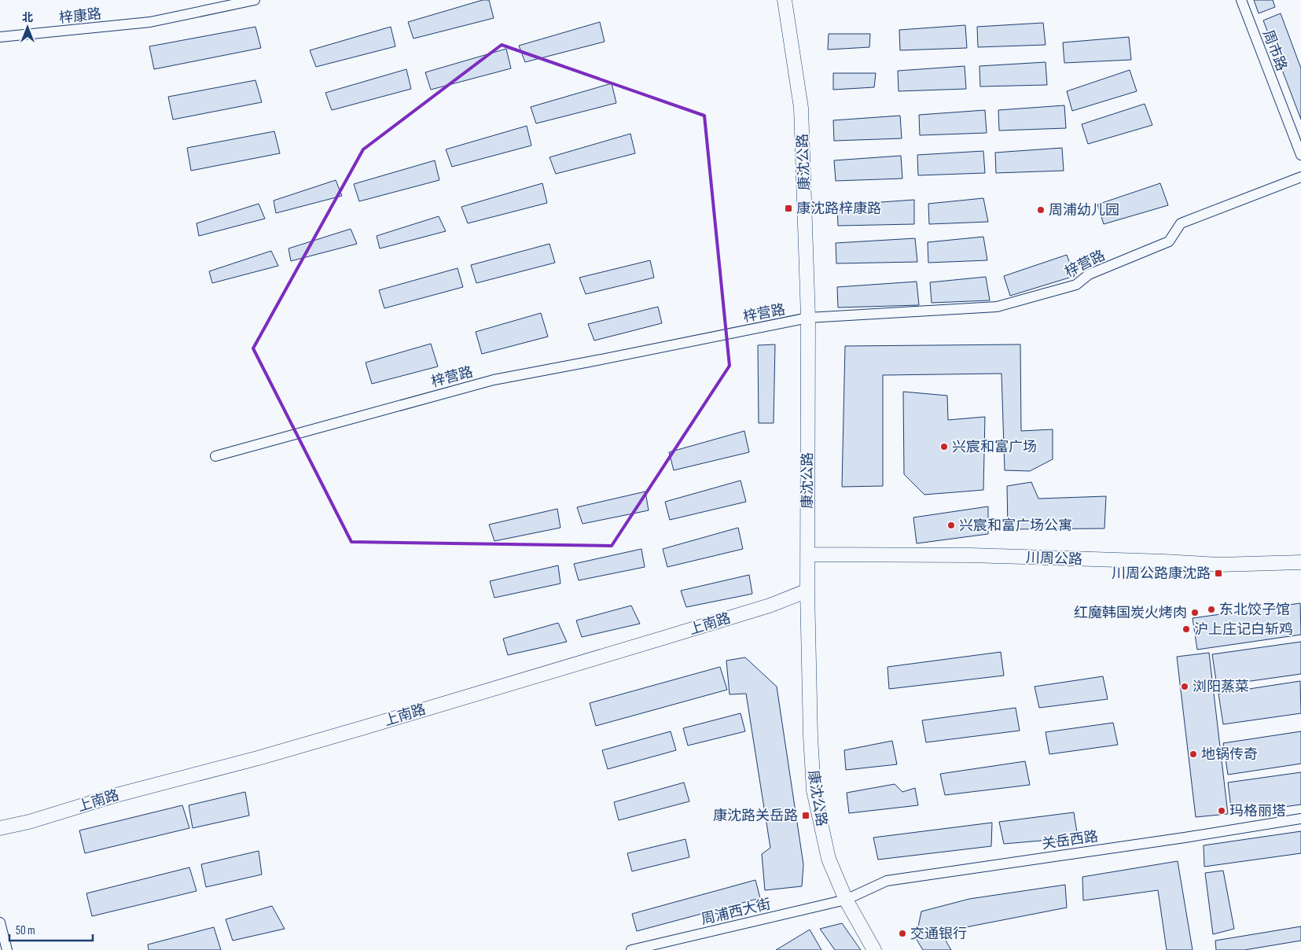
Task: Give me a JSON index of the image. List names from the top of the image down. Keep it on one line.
{"streets":{"street":["梓康路","周市路","康沈公路","梓营路","川周公路","上南路","关岳西路","周浦西大街"]},"crossings":[["康沈公路","梓营路"],["康沈公路","川周公路"],["康沈公路","上南路"],["康沈公路","关岳西路"],["康沈公路","周浦西大街"],["关岳西路","周浦西大街"]],"places":{"transit":["康沈路梓康路","川周公路康沈路","康沈路关岳路"],"other":["周浦幼儿园","兴宸和富广场","兴宸和富广场公寓","东北饺子馆","红魔韩国炭火烤肉","沪上庄记白斩鸡","浏阳蒸菜","地锅传奇","玛格丽塔","交通银行"]},"scale_bar":"50 m","north":"top"}
